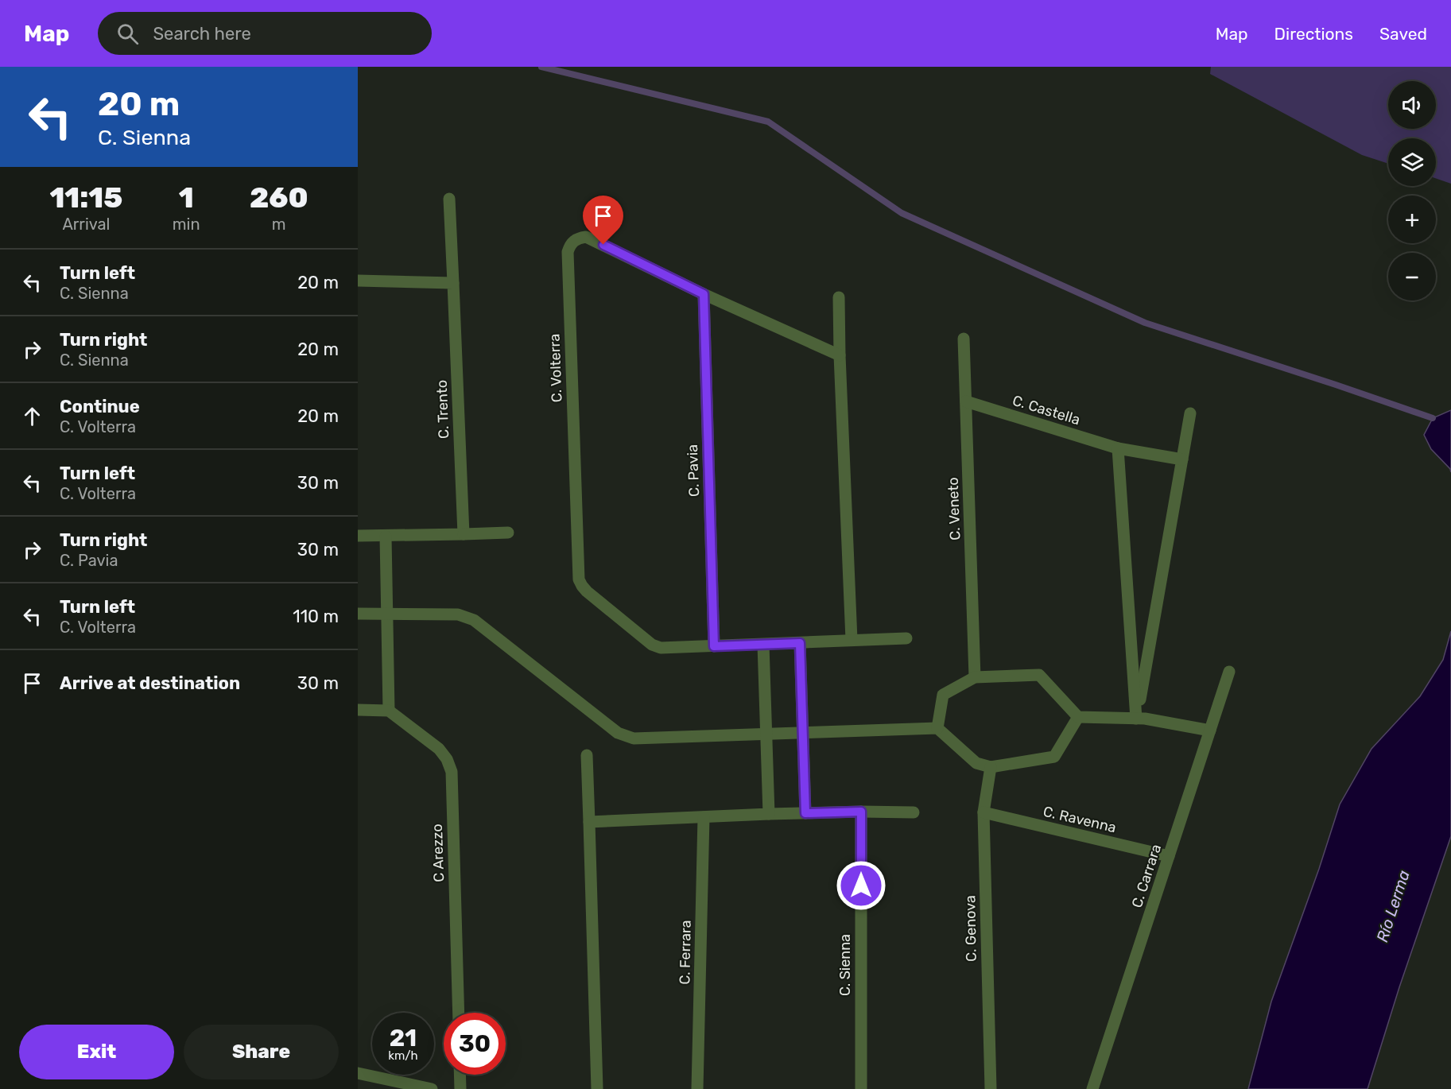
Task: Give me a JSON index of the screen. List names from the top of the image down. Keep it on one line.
{"streets":{"street":["C. Volterra","C. Trento","C. Castella","C. Pavia","C. Veneto","C. Ravenna","C Arezzo","C. Carrara","C. Genova","C. Ferrara","C. Sienna"]},"crossings":[["C. Volterra","C. Pavia"],["C. Castella","C. Veneto"],["C. Veneto","C. Genova"],["C. Ravenna","C. Carrara"],["C. Ravenna","C. Genova"]],"water":["Río Lerma"],"page":{"header":"Map","search":"Search here","nav":["Map","Directions","Saved"],"turn":["20 m","C. Sienna"],"map_buttons":["+","−"],"eta":["11:15","Arrival","1","min","260","m"],"list":[{"name":"Turn left","note":"C. Sienna","value":"20 m"},{"name":"Turn right","note":"C. Sienna","value":"20 m"},{"name":"Continue","note":"C. Volterra","value":"20 m"},{"name":"Turn left","note":"C. Volterra","value":"30 m"},{"name":"Turn right","note":"C. Pavia","value":"30 m"},{"name":"Turn left","note":"C. Volterra","value":"110 m"},{"name":"Arrive at destination","value":"30 m"}],"speed":"21 km/h","limit":"30","buttons":["Exit","Share"]}}
